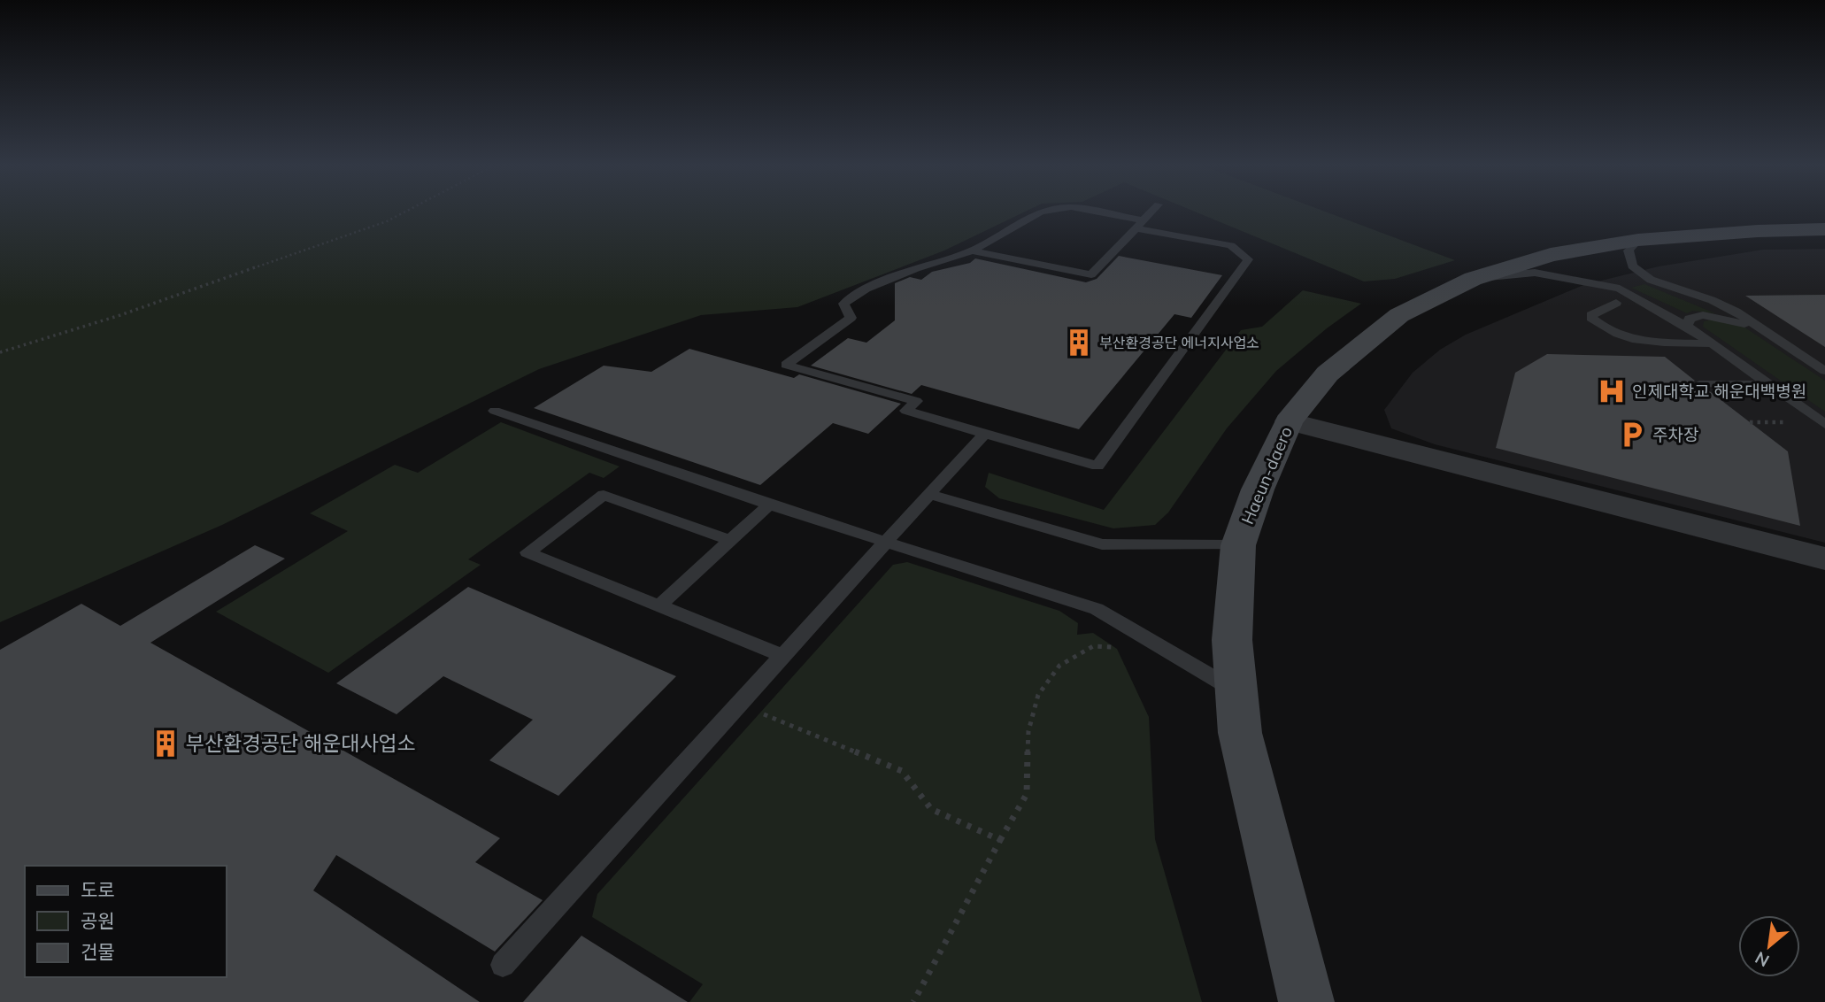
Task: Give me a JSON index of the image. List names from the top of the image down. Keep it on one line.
{"streets":{"main road":["Haeun-daero"]},"places":{"building":["부산환경공단 에너지사업소","부산환경공단 해운대사업소"],"hospital":["인제대학교 해운대백병원"],"parking":["주차장"]},"legend":["도로","공원","건물"],"north":"bottom left"}
